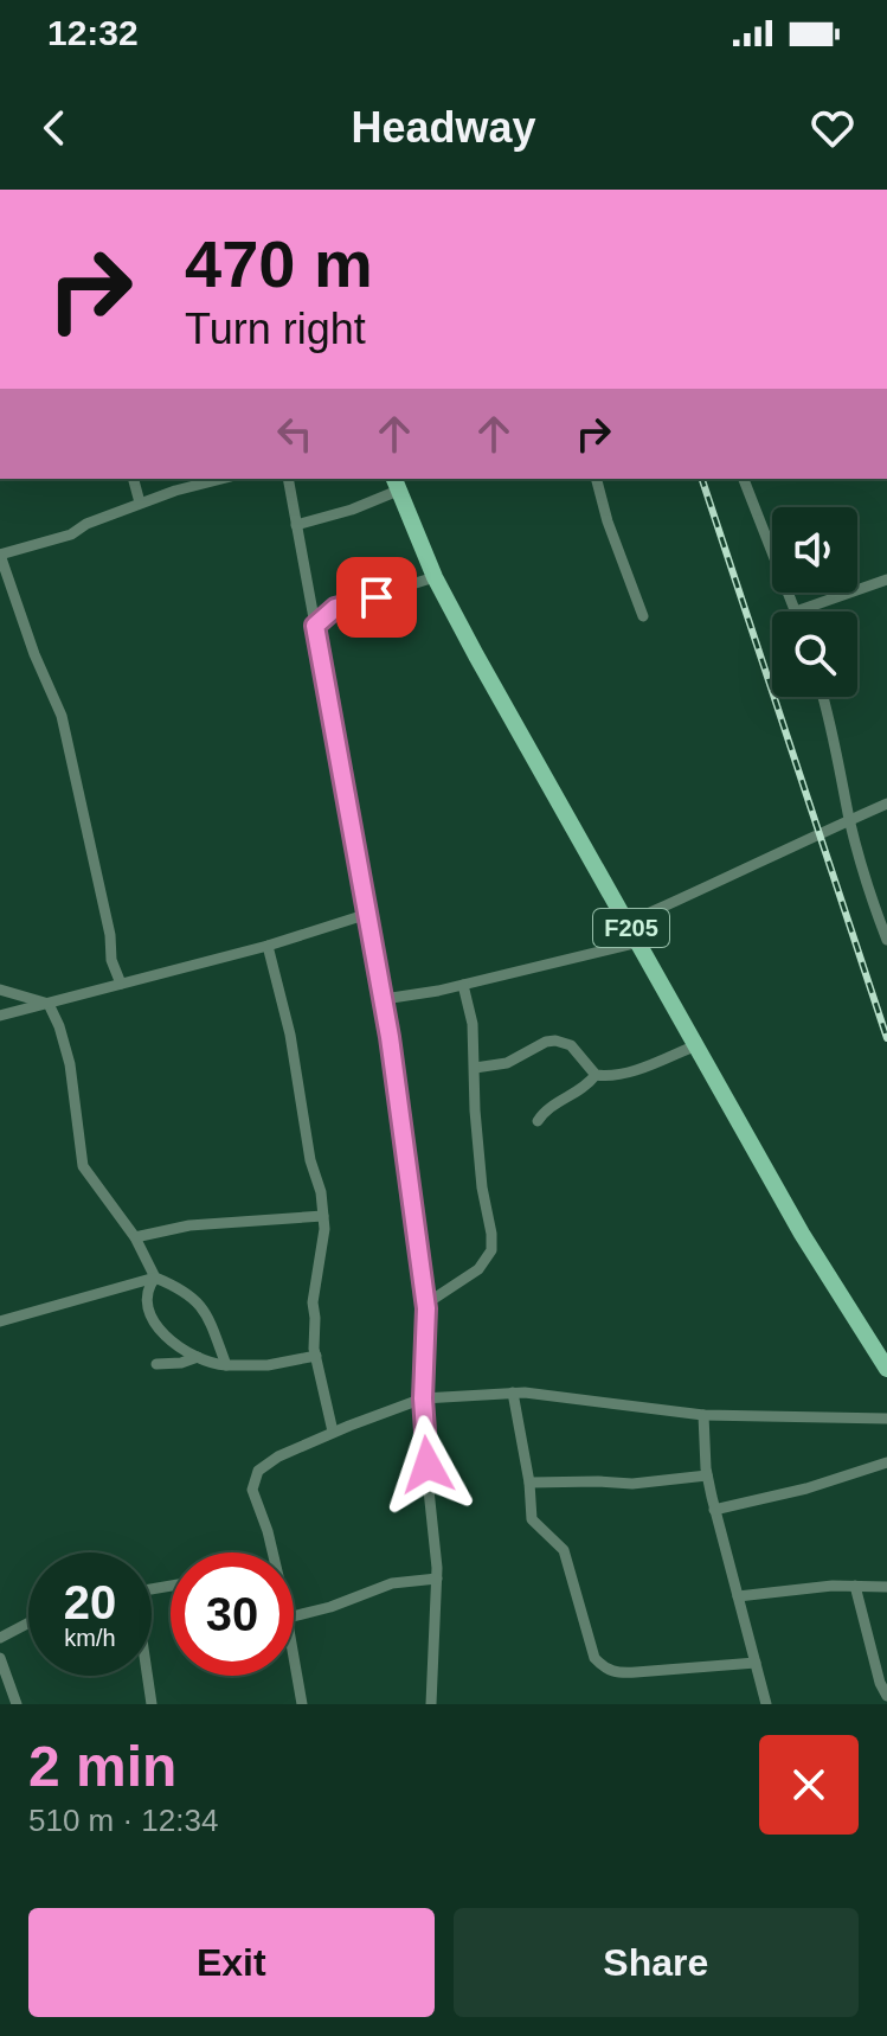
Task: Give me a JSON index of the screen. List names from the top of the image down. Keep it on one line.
{"streets":{"main road":["F205"]},"page":{"status":"12:32","header":"Headway","turn":["470 m","Turn right"],"speed":"20 km/h","limit":"30","heading":["2 min","510 m · 12:34"],"buttons":["Exit","Share"]}}
